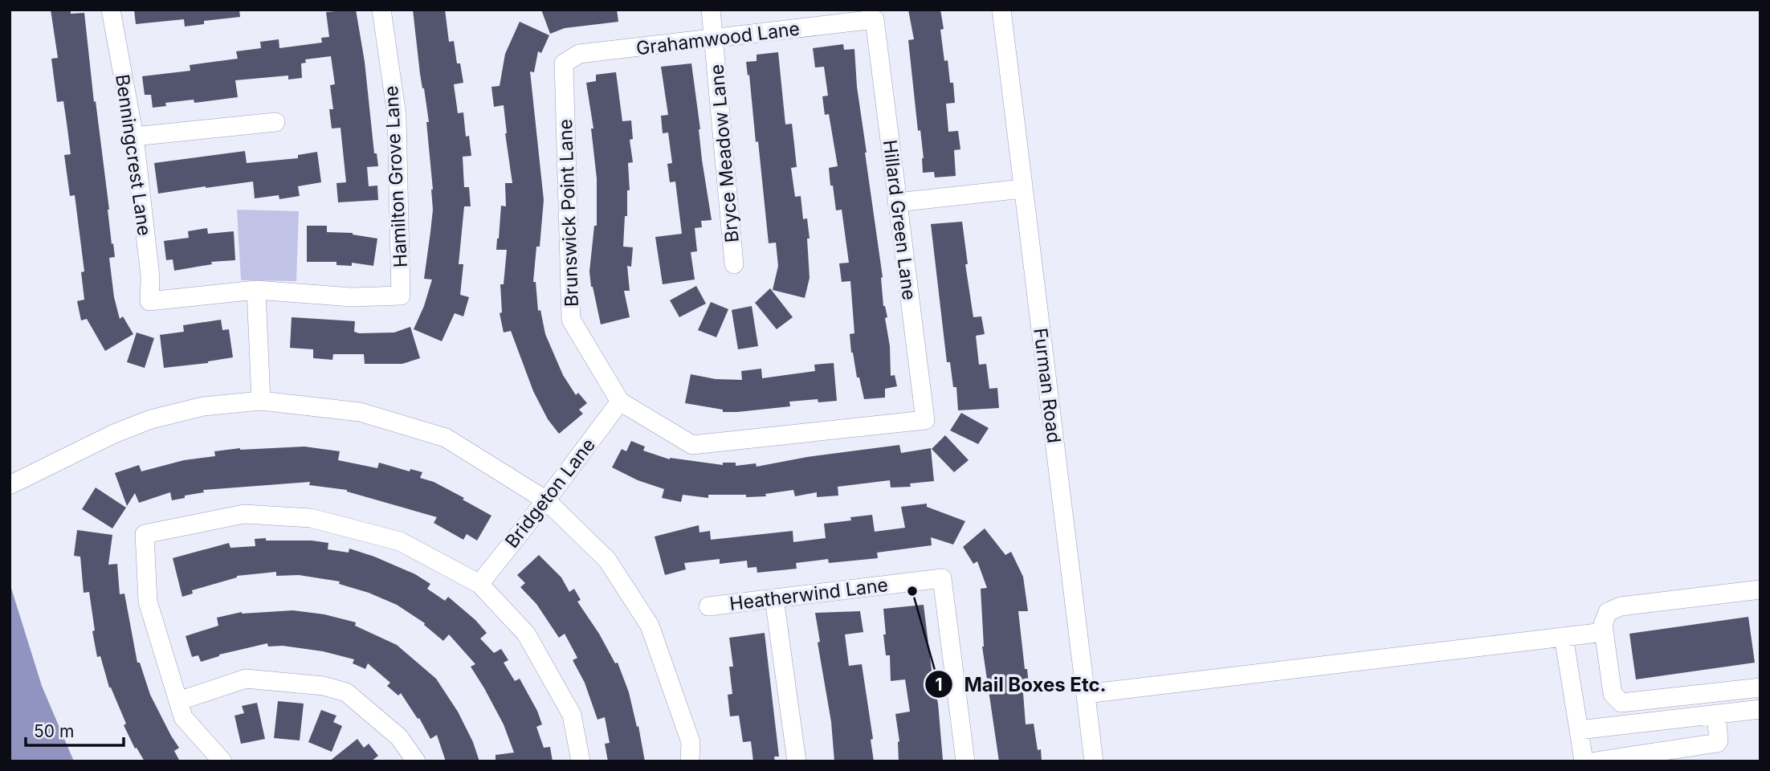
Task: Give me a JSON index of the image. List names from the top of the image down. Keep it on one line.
{"streets":{"street":["Grahamwood Lane","Bryce Meadow Lane","Benningcrest Lane","Hamilton Grove Lane","Brunswick Point Lane","Hillard Green Lane","Furman Road","Bridgeton Lane","Heatherwind Lane"]},"crossings":[["Grahamwood Lane","Bryce Meadow Lane"],["Grahamwood Lane","Brunswick Point Lane"],["Grahamwood Lane","Hillard Green Lane"],["Benningcrest Lane","Hamilton Grove Lane"],["Brunswick Point Lane","Hillard Green Lane"],["Brunswick Point Lane","Bridgeton Lane"]],"places":["Mail Boxes Etc."],"scale_bar":"50 m"}
